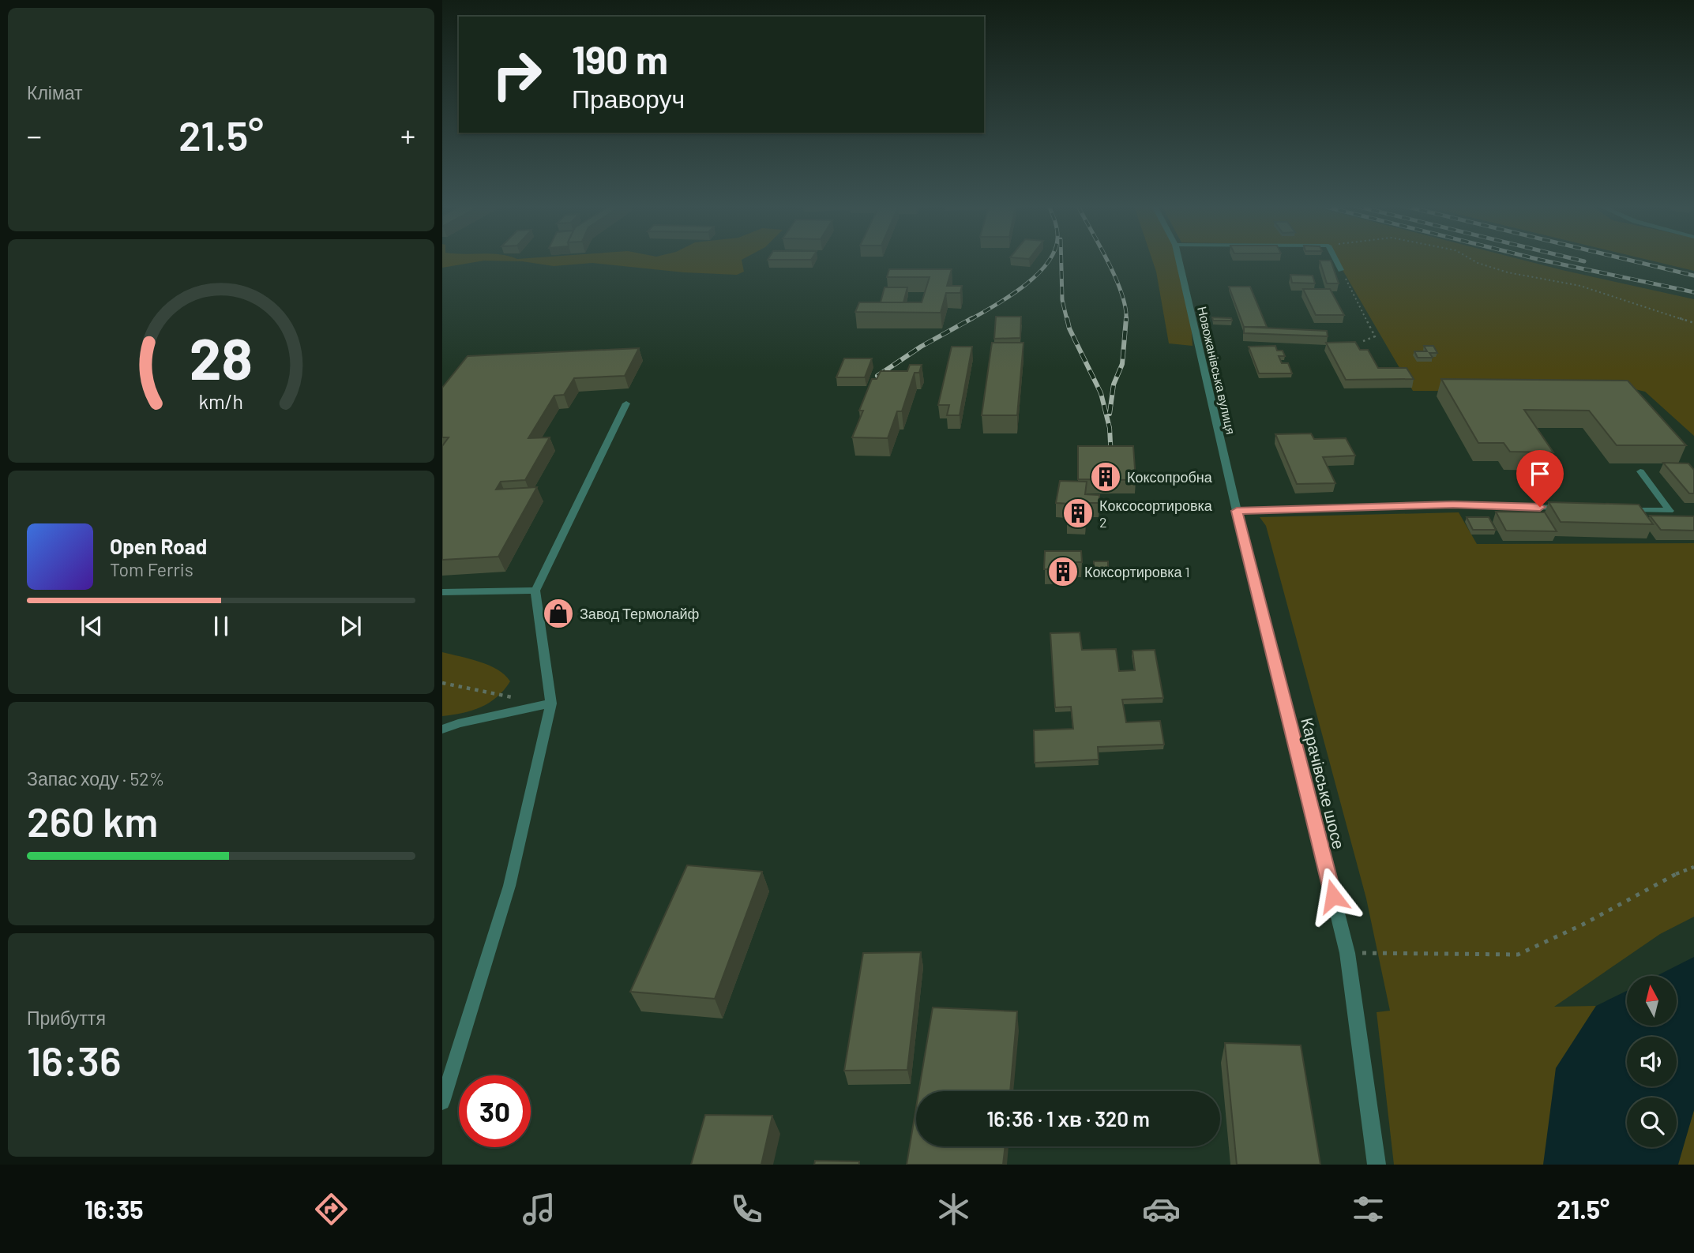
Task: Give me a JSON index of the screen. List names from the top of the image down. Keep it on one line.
{"streets":{"street":["Новожанівська вулиця","Карачівське шосе"]},"crossings":[["Новожанівська вулиця","Карачівське шосе"]],"places":{"building":["Коксопробна","Коксосортировка 2","Коксортировка 1"],"shop":["Завод Термолайф"]},"north":"top","page":{"tile":["Клімат",["Запас ходу · 52%","260 km"],["Прибуття","16:36"]],"turn":["190 m","Праворуч"],"heat":["−","21.5°","+"],"song":["Open Road","Tom Ferris"],"limit":"30","trip":"16:36 · 1 хв · 320 m","tabs":["16:35","21.5°"],"gauge":["28","km/h"]}}
